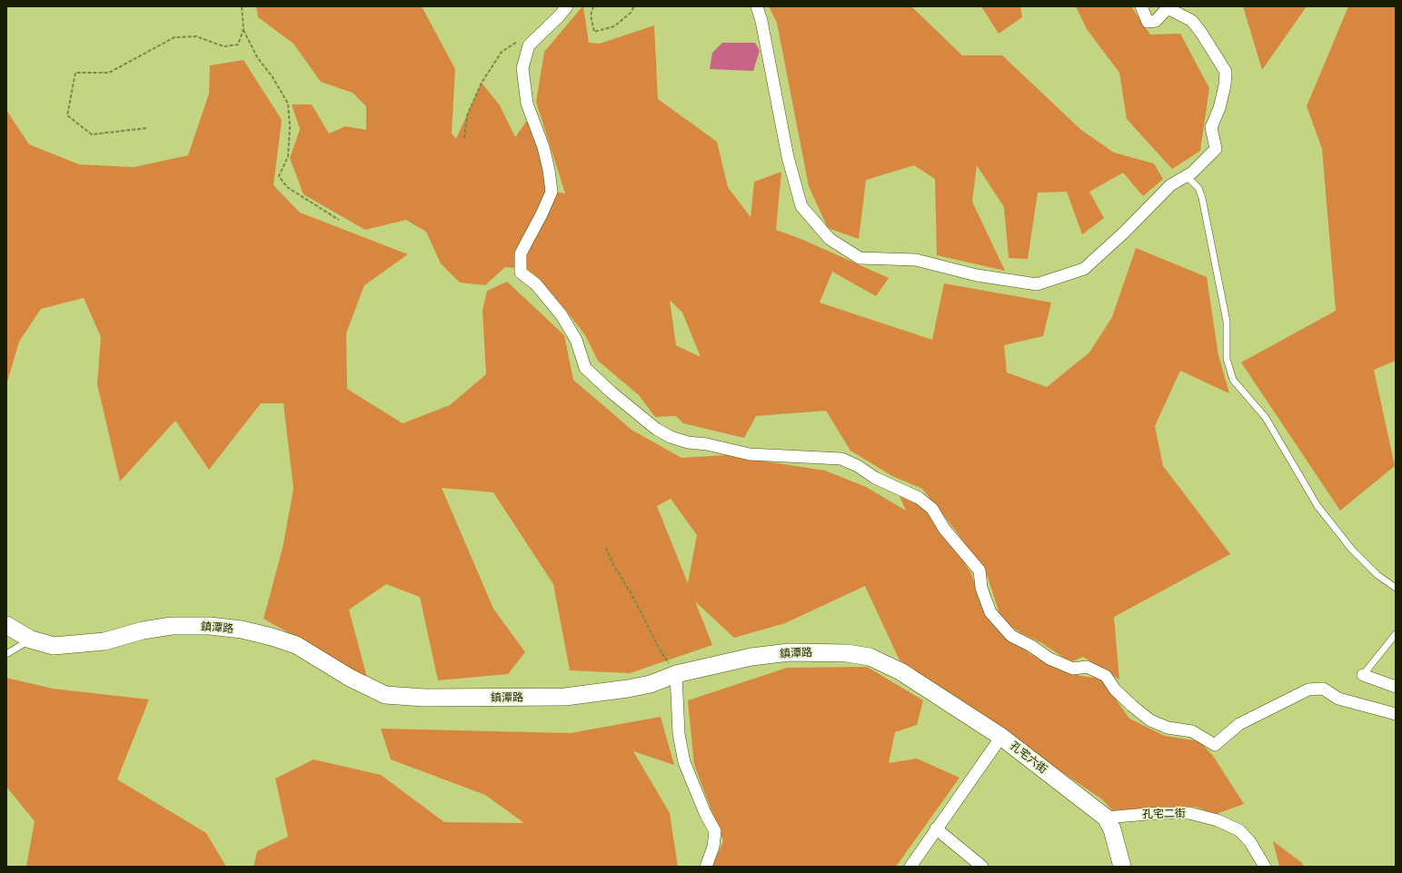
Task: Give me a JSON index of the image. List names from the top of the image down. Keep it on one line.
{"streets":{"street":["鎮潭路","孔宅六街","孔宅二街"]},"crossings":[["鎮潭路","孔宅六街"],["孔宅六街","孔宅二街"]]}
